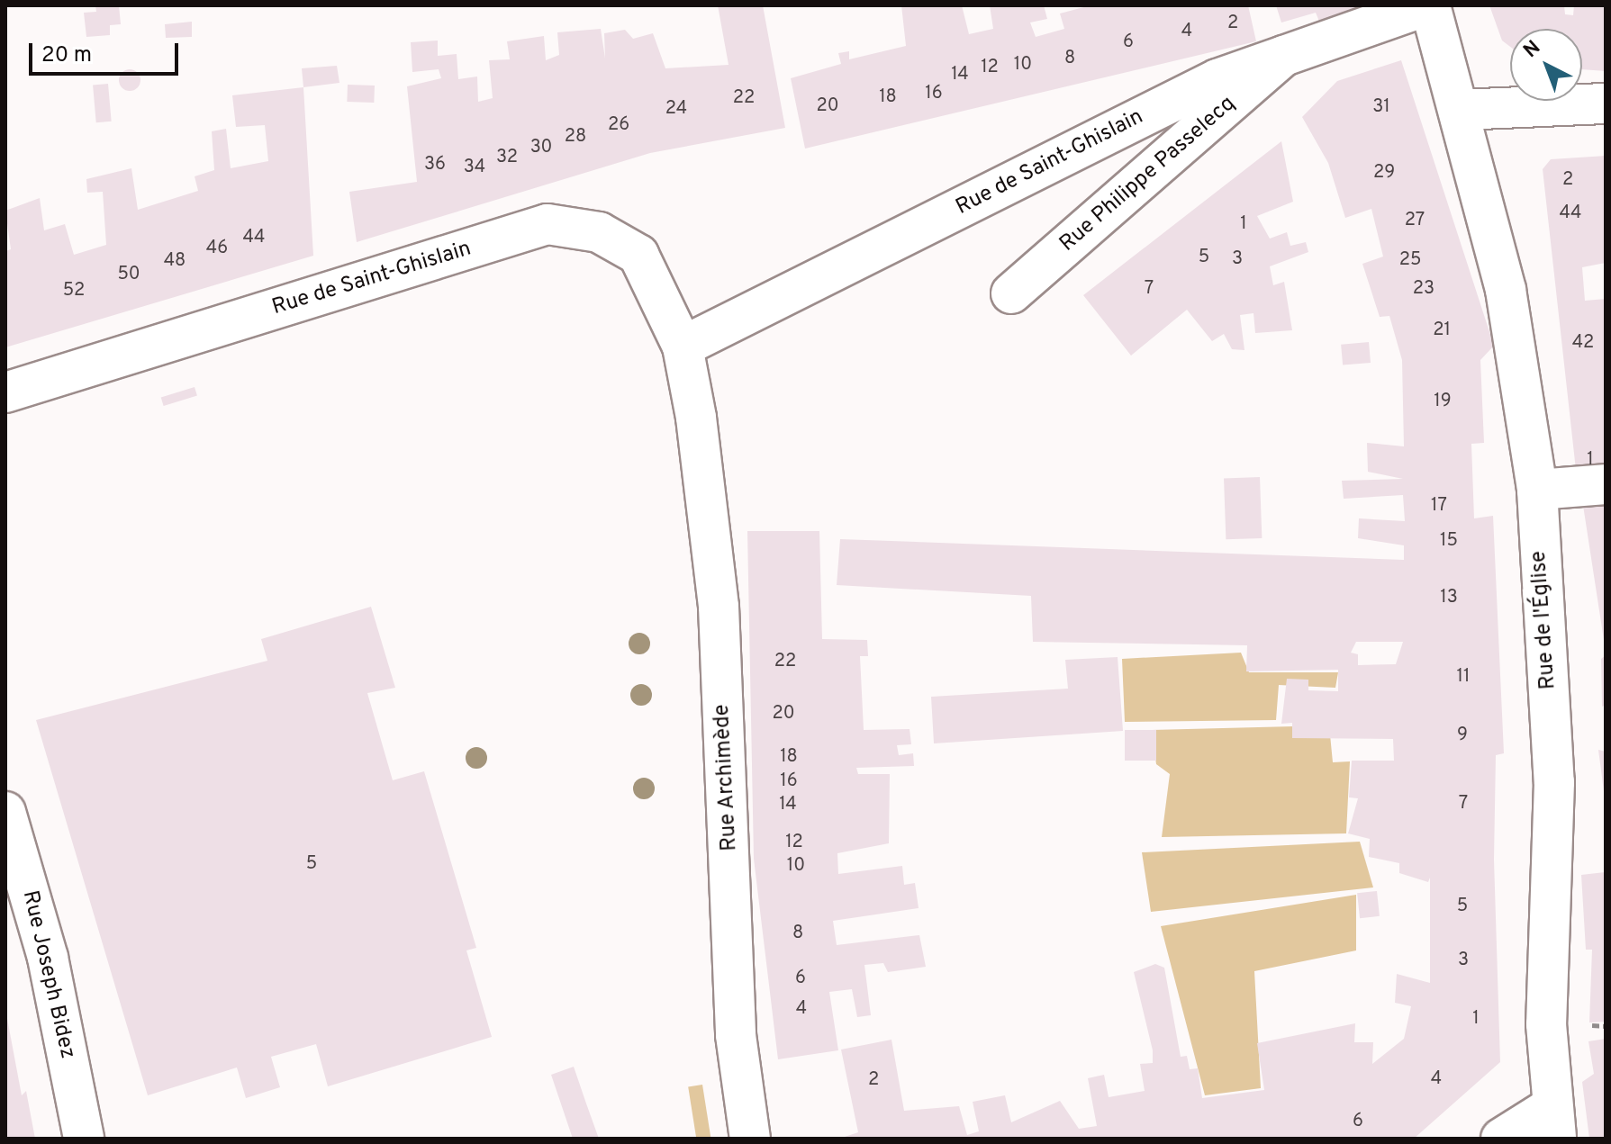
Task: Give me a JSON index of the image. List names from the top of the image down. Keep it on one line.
{"streets":{"street":["Rue de Saint-Ghislain","Rue Philippe Passelecq","Rue de l'Église","Rue Archimède","Rue Joseph Bidez"]},"crossings":[["Rue de Saint-Ghislain","Rue Philippe Passelecq"],["Rue de Saint-Ghislain","Rue de l'Église"],["Rue de Saint-Ghislain","Rue Archimède"]],"house_numbers":["2","4","6","8","10","12","14","16","18","22","20","31","24","26","28","30","32","36","34","29","2","44","27","1","44","46","5","3","25","48","50","7","23","52","21","42","19","1","17","15","13","22","11","20","9","18","16","7","14","12","5","10","5","8","3","6","4","1","4","2","6"],"scale_bar":"20 m","north":"top left"}
